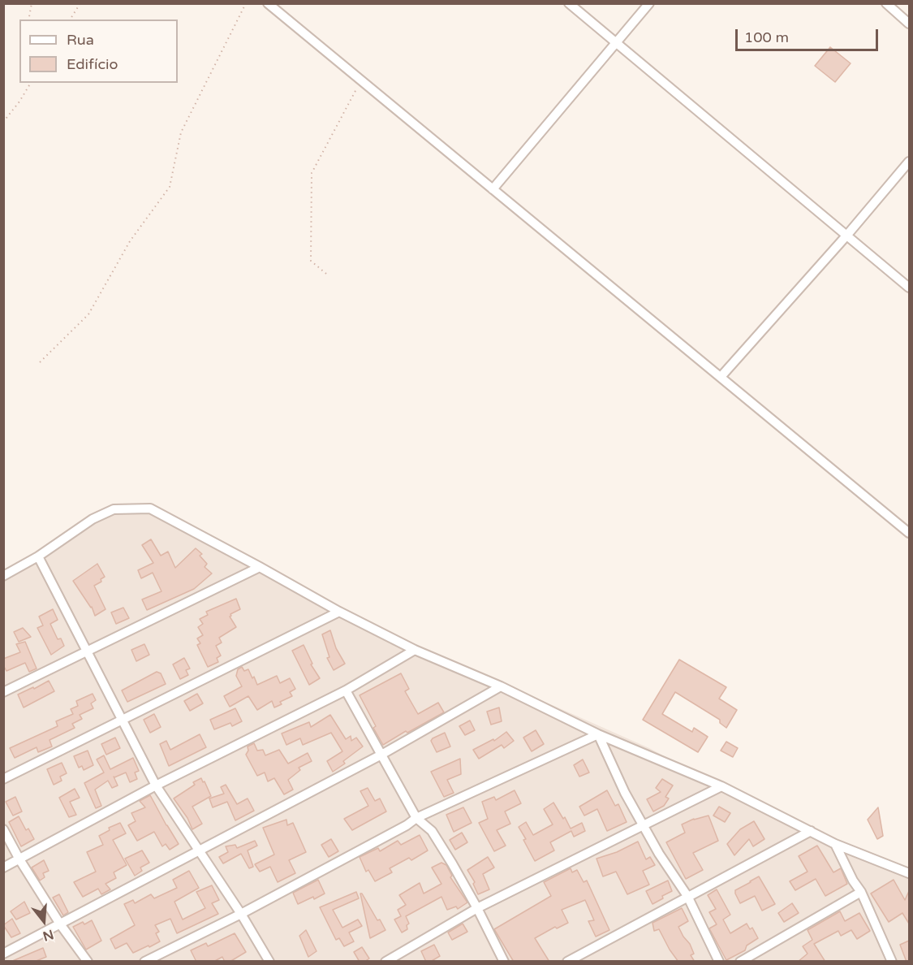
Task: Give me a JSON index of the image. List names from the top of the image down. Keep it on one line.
{"legend":["Rua","Edifício"],"scale_bar":"100 m","north":"bottom"}
